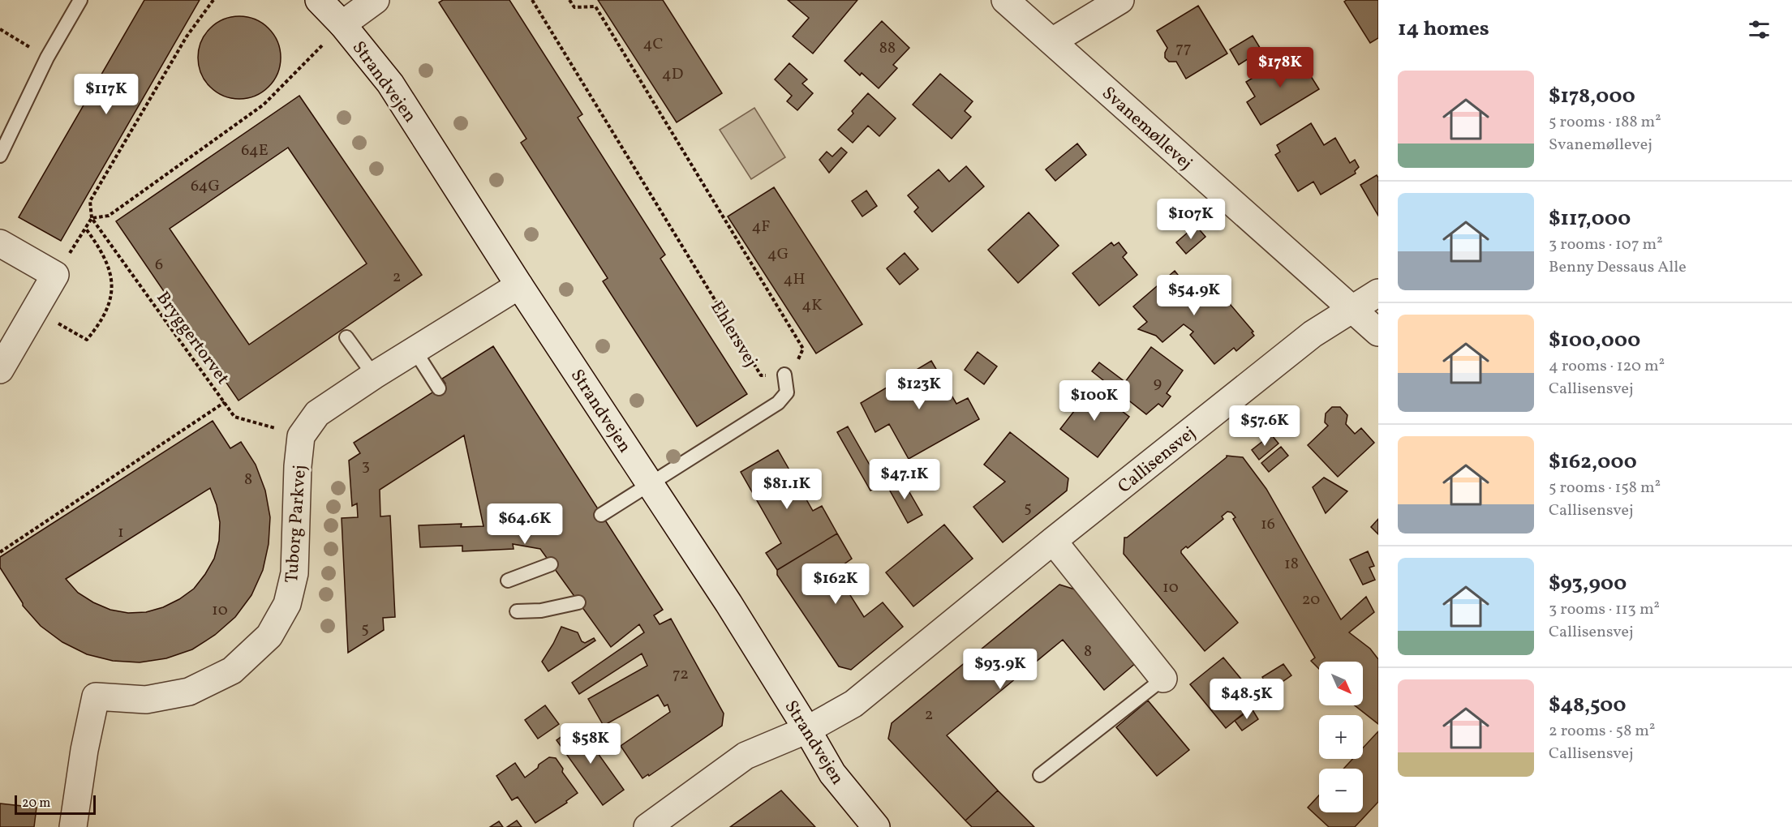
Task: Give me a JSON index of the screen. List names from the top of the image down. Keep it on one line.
{"streets":{"street":["Strandvejen","Svanemøllevej","Callisensvej","Tuborg Parkvej"],"path":["Ehlersvej","Bryggertorvet"]},"crossings":[["Strandvejen","Callisensvej"],["Strandvejen","Tuborg Parkvej"],["Svanemøllevej","Callisensvej"],["Bryggertorvet","Tuborg Parkvej"]],"house_numbers":["4C","88","77","4D","64E","64G","4F","4G","6","2","4H","4K","9","3","8","5","16","1","18","10","20","10","5","8","72","2"],"scale_bar":"20 m","north":"bottom right","page":{"heading":"14 homes","price":["$178K","$117K","$107K","$54.9K","$123K","$100K","$57.6K","$47.1K","$81.1K","$64.6K","$162K","$93.9K","$48.5K","$58K"],"list":[{"name":"$178,000","note":"5 rooms · 188 m² · Svanemøllevej"},{"name":"$117,000","note":"3 rooms · 107 m² · Benny Dessaus Alle"},{"name":"$100,000","note":"4 rooms · 120 m² · Callisensvej"},{"name":"$162,000","note":"5 rooms · 158 m² · Callisensvej"},{"name":"$93,900","note":"3 rooms · 113 m² · Callisensvej"},{"name":"$48,500","note":"2 rooms · 58 m² · Callisensvej"}],"map_buttons":["+","−"],"scale":"20 m"}}
